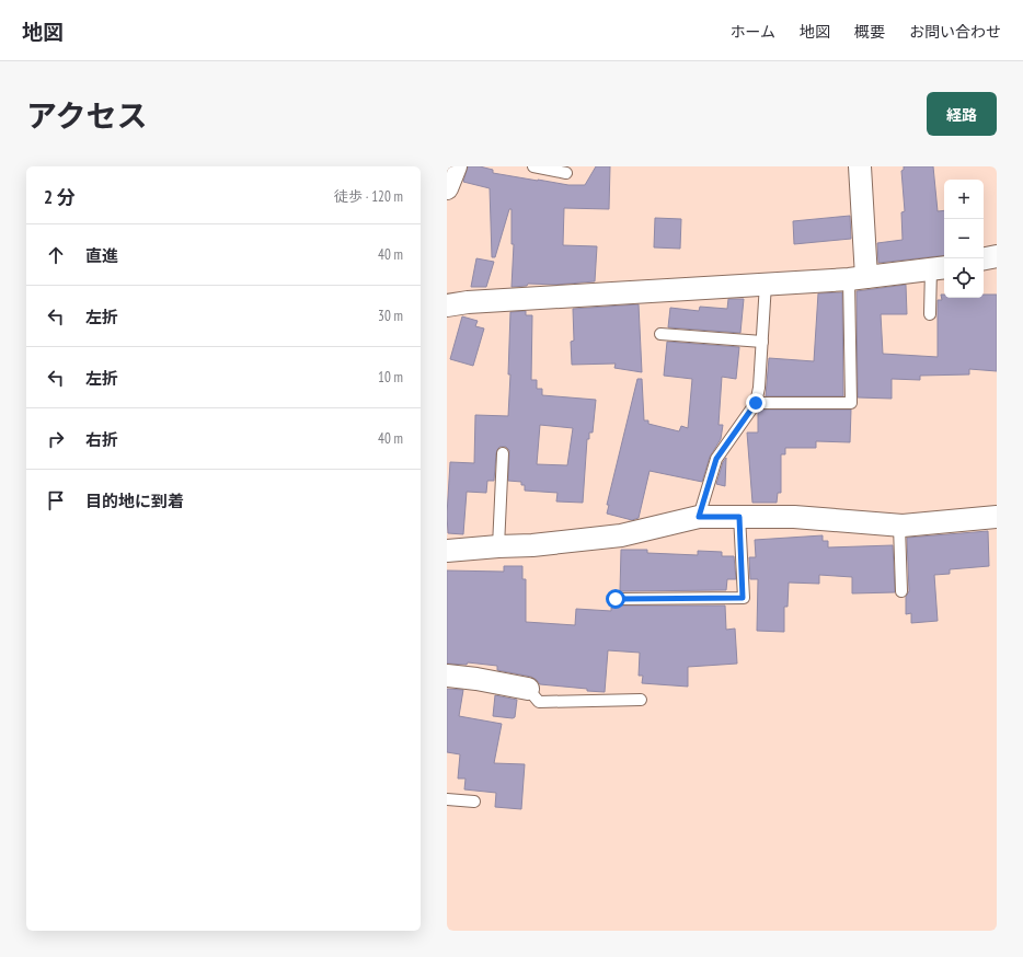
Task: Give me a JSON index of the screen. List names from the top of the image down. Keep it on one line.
{"page":{"header":"地図","nav":["ホーム","地図","概要","お問い合わせ"],"title":"アクセス","buttons":"経路","heading":["2 分","徒歩 · 120 m"],"map_buttons":["+","−"],"list":[["直進","40 m"],["左折","30 m"],["左折","10 m"],["右折","40 m"],"目的地に到着"]}}
